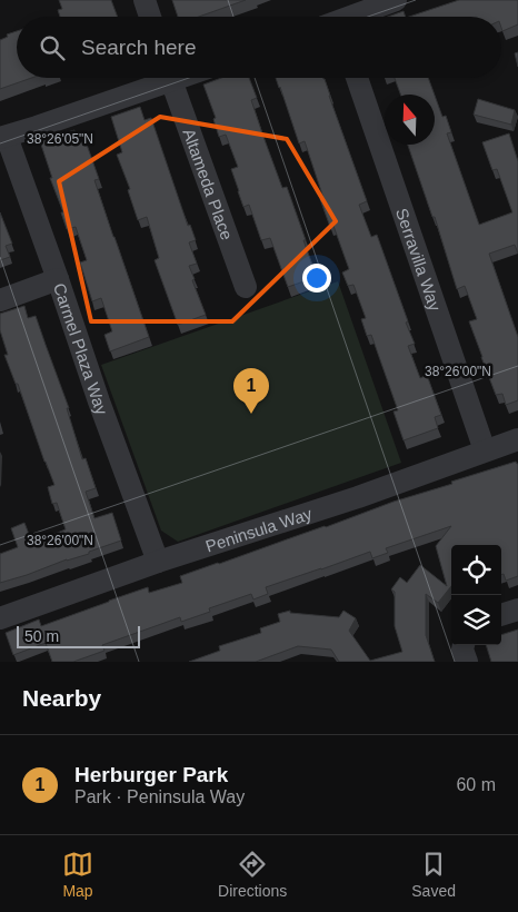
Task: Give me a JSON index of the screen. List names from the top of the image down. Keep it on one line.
{"streets":{"street":["Altameda Place","Serravilla Way","Carmel Plaza Way","Peninsula Way"]},"crossings":[["Serravilla Way","Peninsula Way"],["Carmel Plaza Way","Peninsula Way"]],"scale_bar":"50 m","north":"top","page":{"search":"Search here","pins":"1","scale":"50 m","heading":"Nearby","list":[{"mark":"1","name":"Herburger Park","note":"Park · Peninsula Way","value":"60 m"}],"nav":["Map","Directions","Saved"]},"coordinates":["38°26'05\"N","38°26'00\"N"]}
